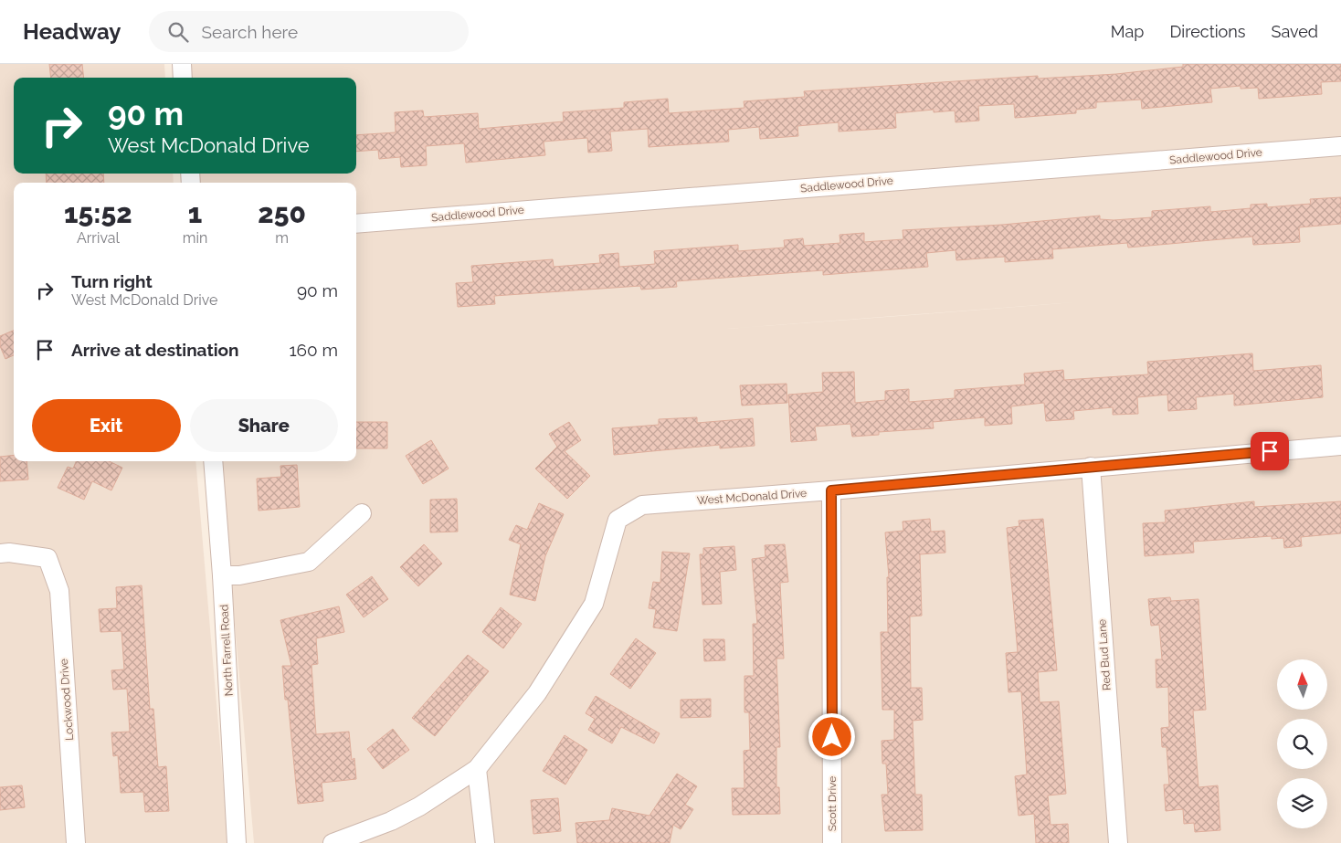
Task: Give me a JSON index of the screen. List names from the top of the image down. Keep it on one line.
{"streets":{"street":["Saddlewood Drive","West McDonald Drive","North Farrell Road","Red Bud Lane","Lockwood Drive","Scott Drive"]},"crossings":[["West McDonald Drive","Red Bud Lane"],["West McDonald Drive","Scott Drive"]],"north":"top","page":{"header":"Headway","search":"Search here","nav":["Map","Directions","Saved"],"turn":["90 m","West McDonald Drive"],"eta":["15:52","Arrival","1","min","250","m"],"list":[{"name":"Turn right","note":"West McDonald Drive","value":"90 m"},{"name":"Arrive at destination","value":"160 m"}],"buttons":["Exit","Share"]}}
